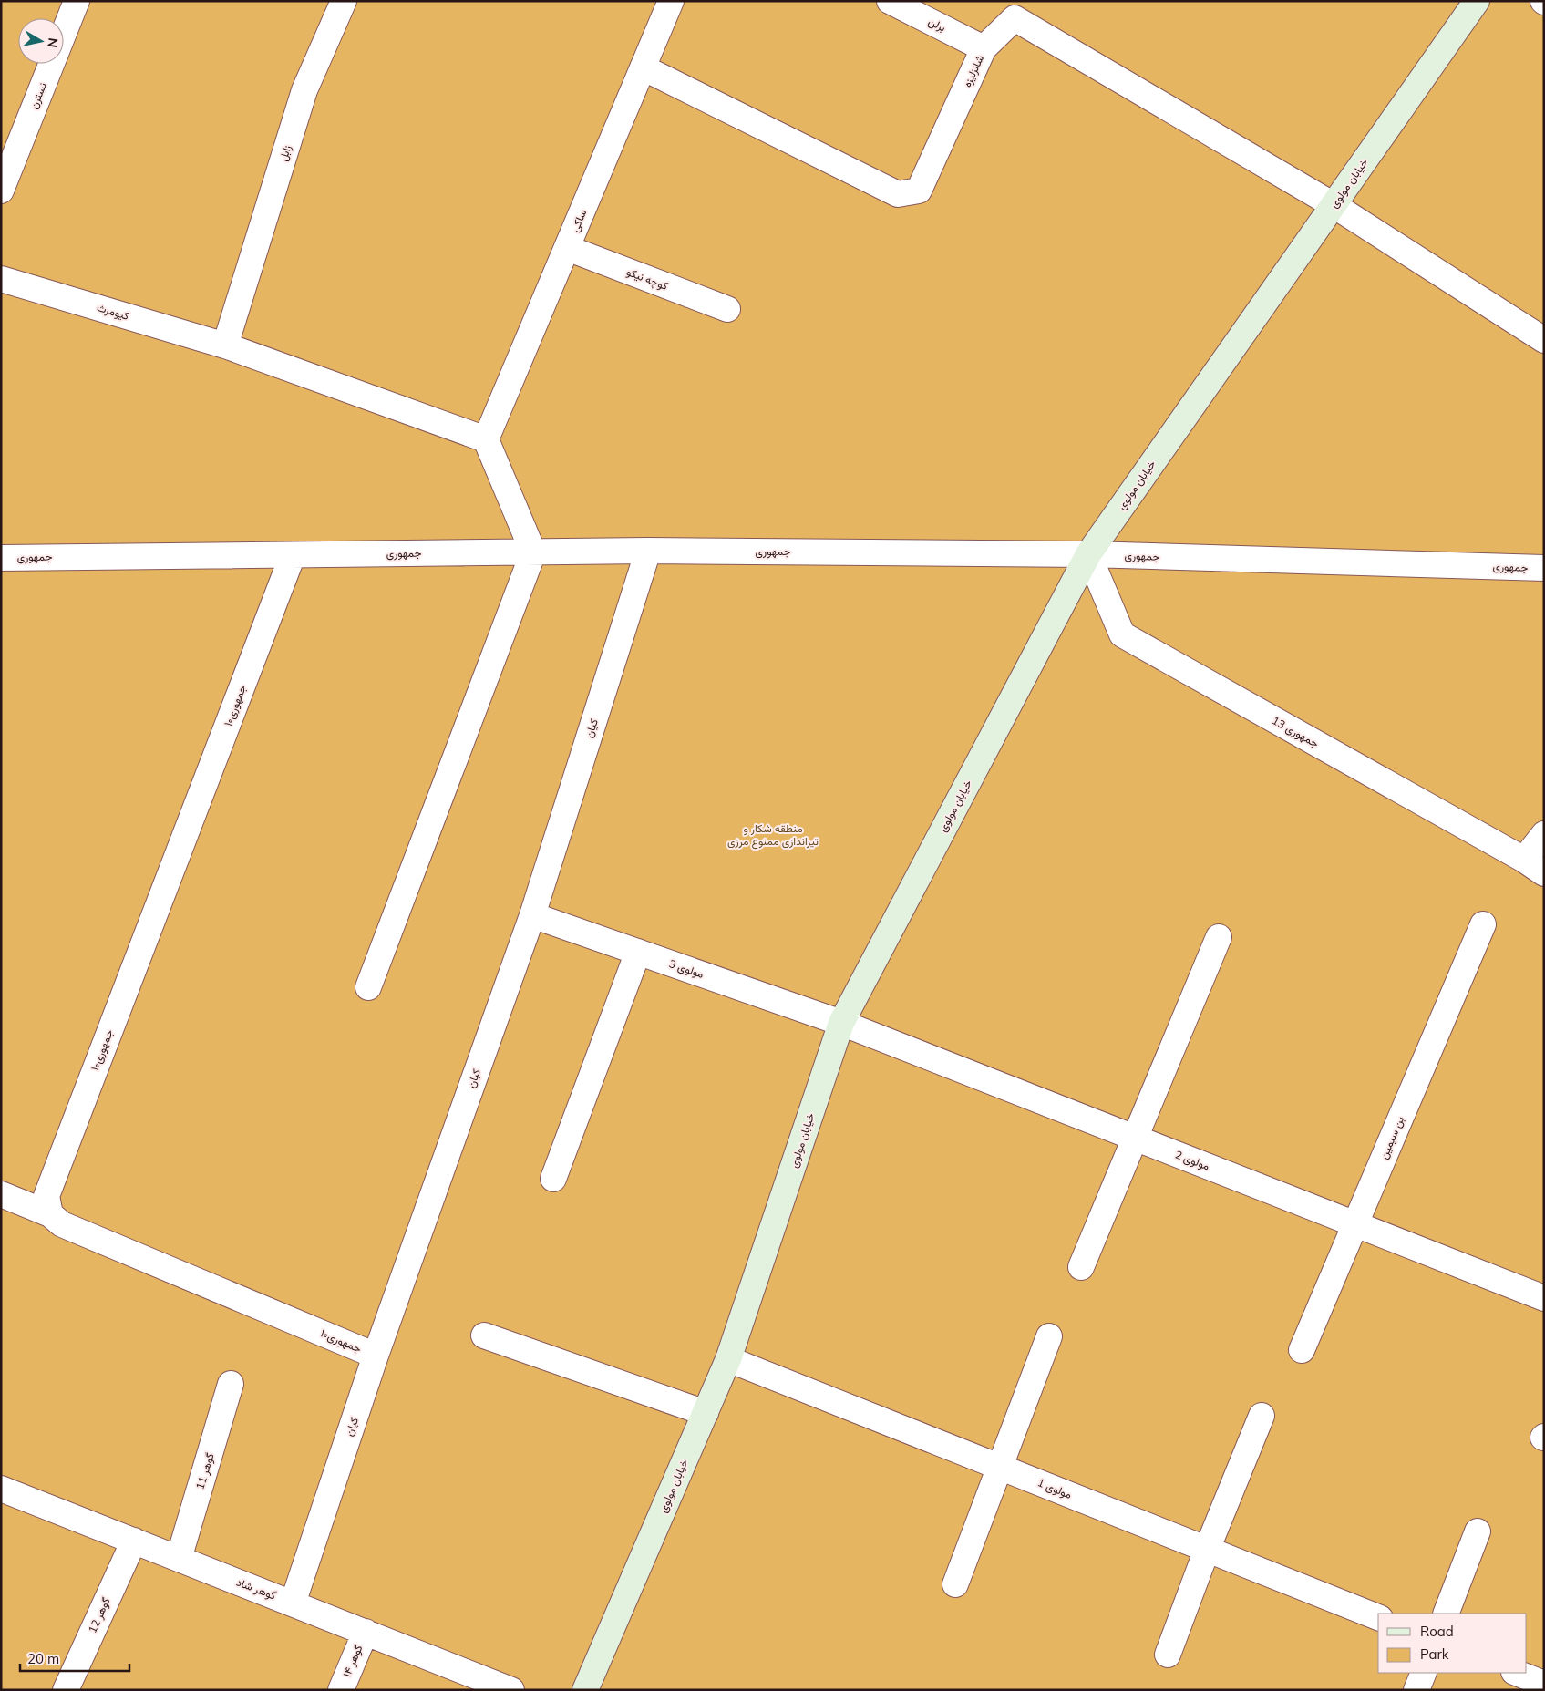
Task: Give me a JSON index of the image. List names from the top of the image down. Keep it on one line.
{"streets":{"main road":["خیابان مولوی"],"street":["برلن","شانزلیزه","نسترن","زابل","ساکی","کوچه نیکو","کیومرث","جمهوری","جمهوری۱۰","کیان","جمهوری 13","مولوی 3","بن سیمین","مولوی 2","گوهر 11","مولوی 1","گوهر شاد","گوهر 12","گوهر ۱۴"]},"crossings":[["برلن","شانزلیزه"],["شانزلیزه","خیابان مولوی"],["شانزلیزه","ساکی"],["زابل","کیومرث"],["خیابان مولوی","جمهوری"],["خیابان مولوی","جمهوری 13"],["خیابان مولوی","مولوی 3"],["خیابان مولوی","مولوی 2"],["خیابان مولوی","مولوی 1"],["ساکی","کوچه نیکو"],["ساکی","کیومرث"],["جمهوری","جمهوری۱۰"],["جمهوری","کیان"],["جمهوری","جمهوری 13"],["جمهوری۱۰","کیان"],["کیان","مولوی 3"],["کیان","گوهر شاد"],["مولوی 3","مولوی 2"],["بن سیمین","مولوی 2"],["گوهر 11","گوهر شاد"],["گوهر شاد","گوهر 12"],["گوهر شاد","گوهر ۱۴"]],"parks":["منطقه شکار و تیراندازی ممنوع مرزی"],"legend":["Road","Park"],"scale_bar":"20 m","north":"right"}
